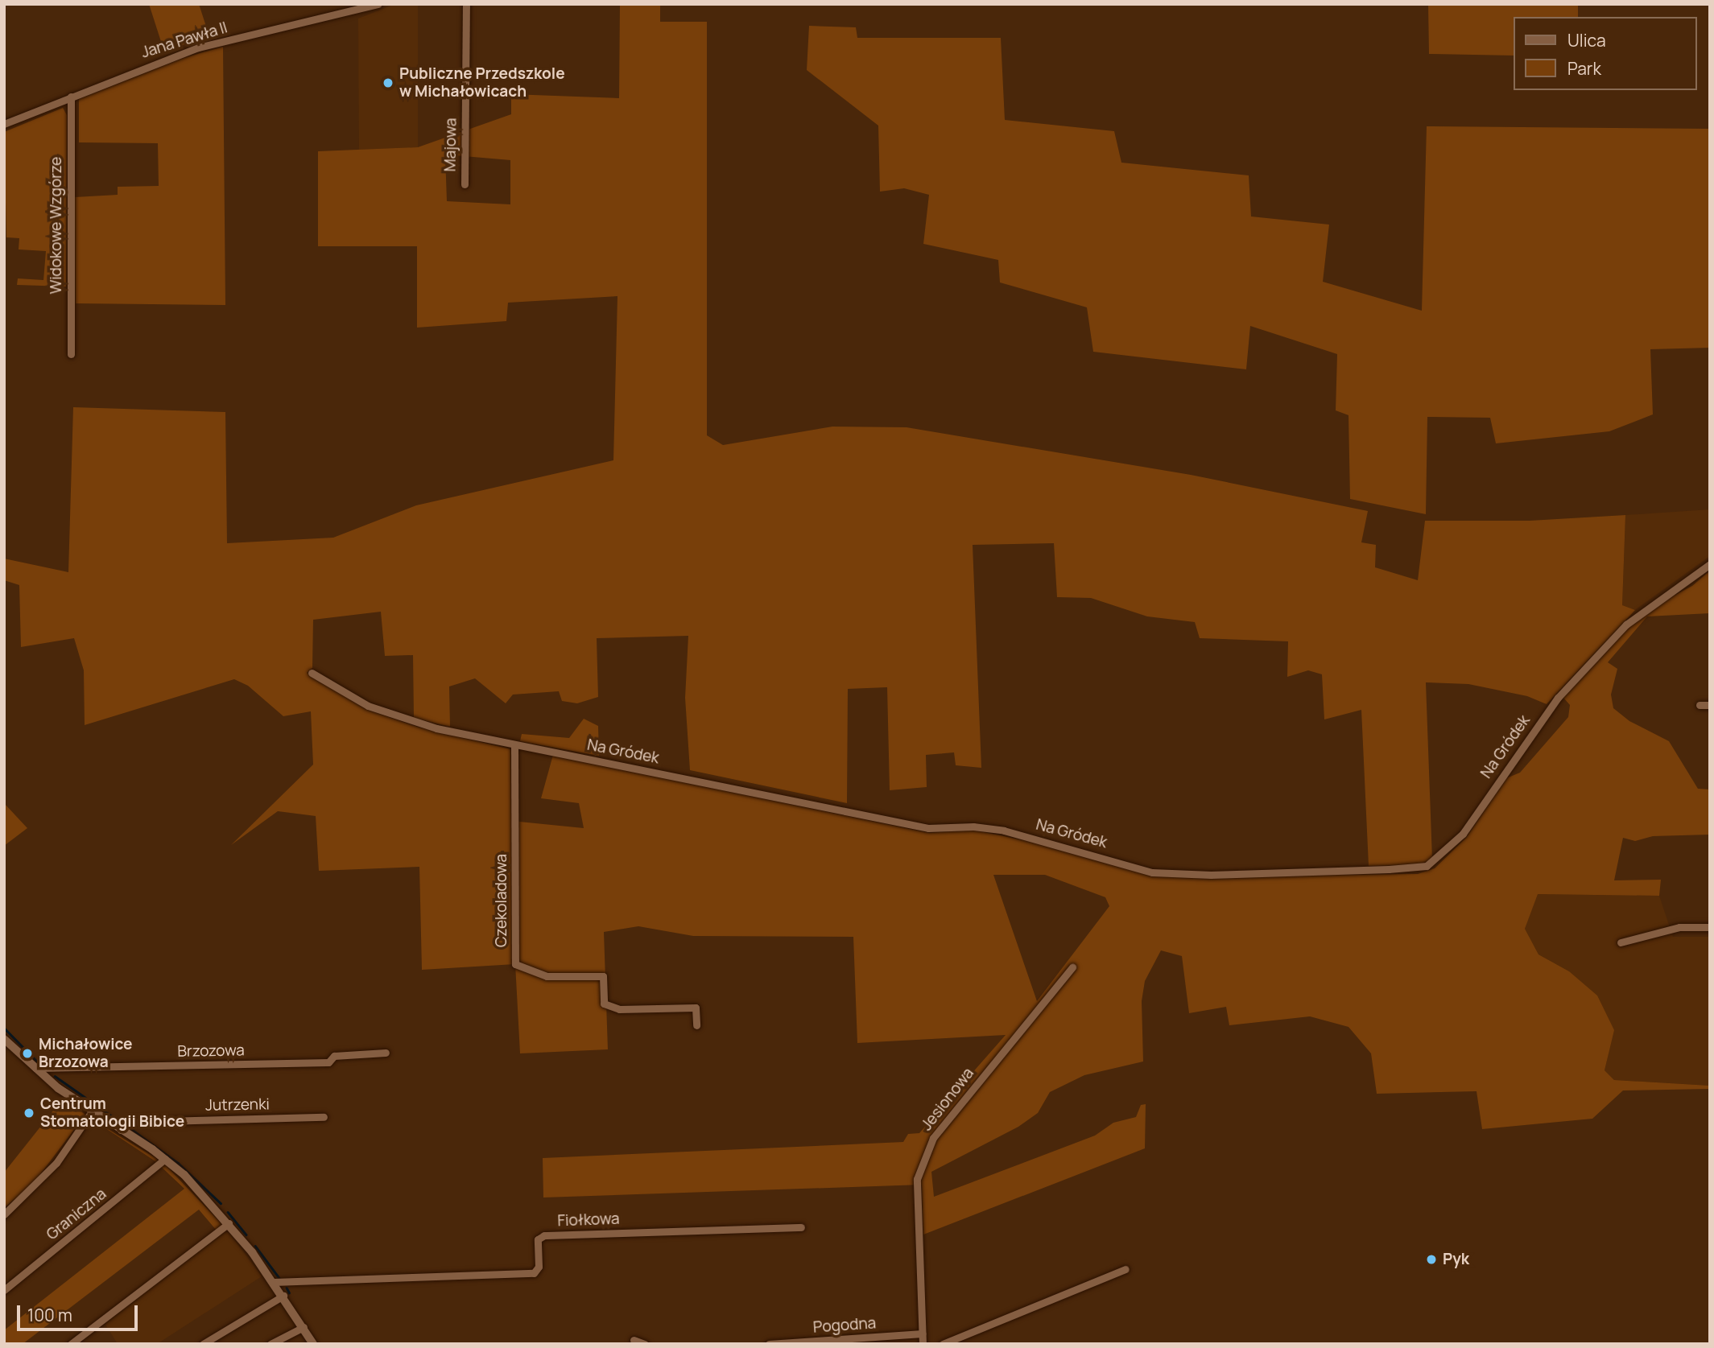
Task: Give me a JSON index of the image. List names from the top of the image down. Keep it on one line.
{"streets":{"street":["Jana Pawła II","Majowa","Widokowe Wzgórze","Na Gródek","Czekoladowa","Brzozowa","Jesionowa","Jutrzenki","Graniczna","Fiołkowa","Pogodna"]},"crossings":[["Jana Pawła II","Widokowe Wzgórze"],["Na Gródek","Czekoladowa"],["Jesionowa","Pogodna"]],"places":["Publiczne Przedszkole w Michałowicach","Michałowice Brzozowa","Centrum Stomatologii Bibice","Pyk"],"legend":["Ulica","Park"],"scale_bar":"100 m"}
